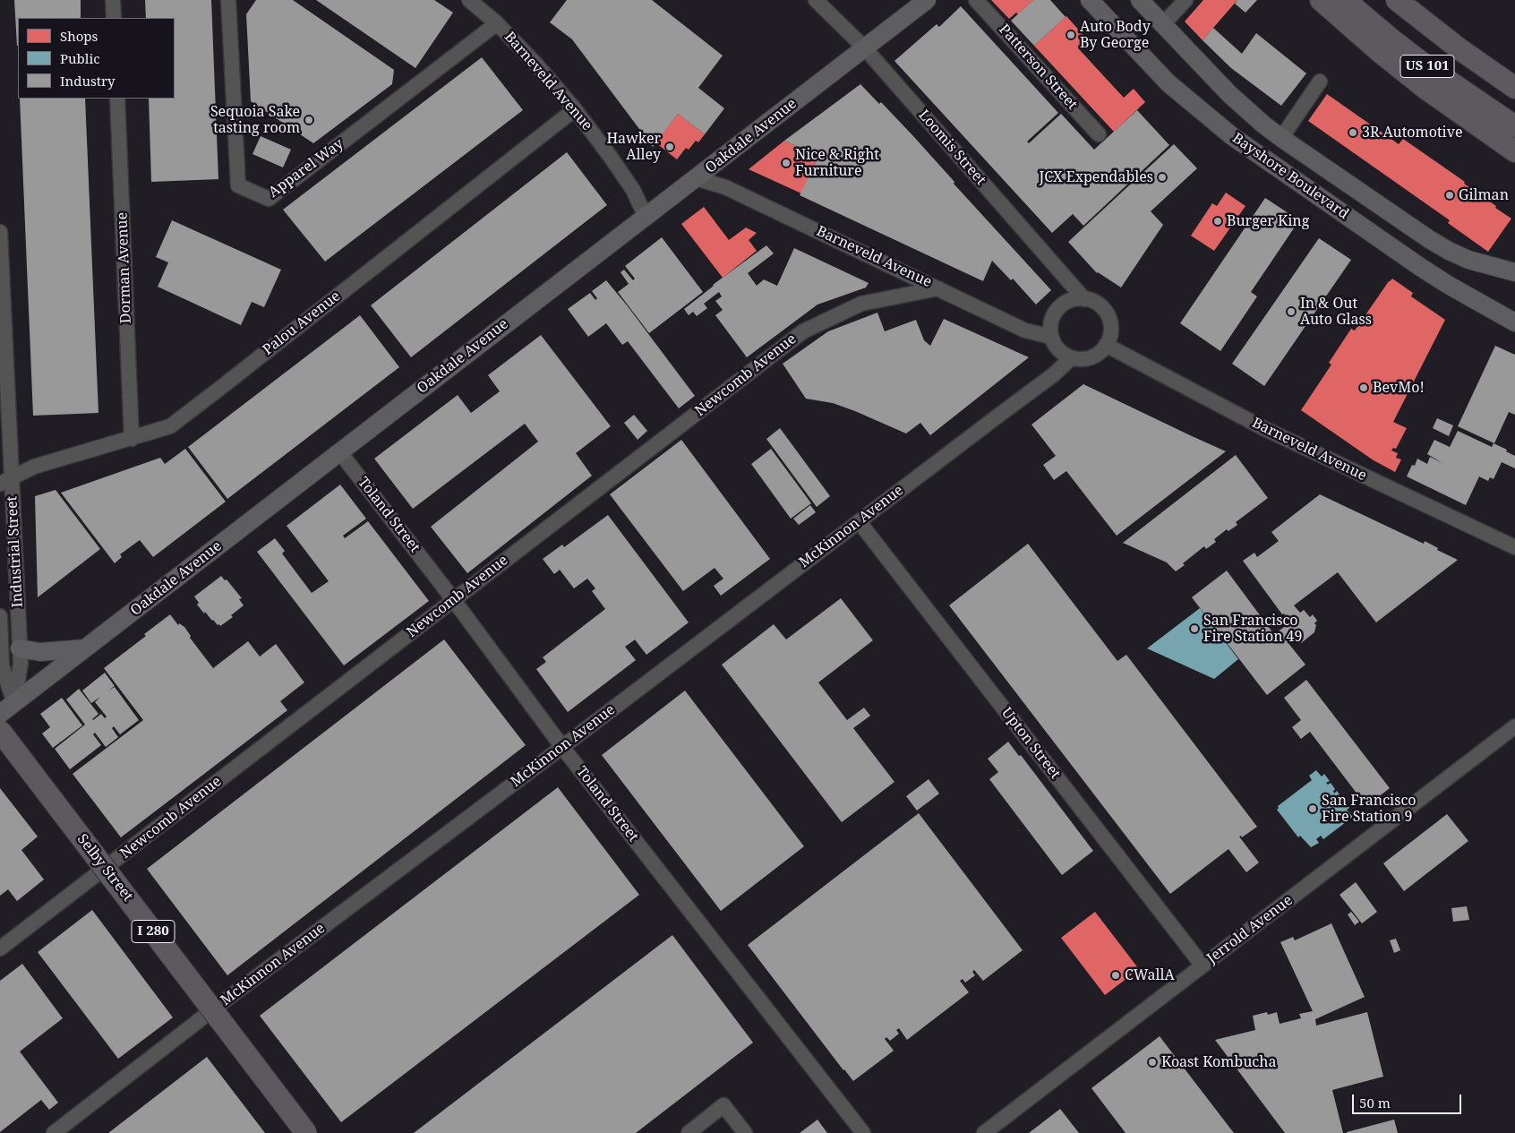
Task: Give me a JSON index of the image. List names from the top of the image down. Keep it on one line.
{"streets":{"highway":["US 101","I 280"],"main road":["Oakdale Avenue","Bayshore Boulevard"],"street":["Patterson Street","Barneveld Avenue","Loomis Street","Apparel Way","Dorman Avenue","Palou Avenue","Newcomb Avenue","Toland Street","McKinnon Avenue","Industrial Street","Upton Street","Selby Street","Jerrold Avenue"]},"crossings":[["Barneveld Avenue","Oakdale Avenue"],["Barneveld Avenue","Loomis Street"],["Barneveld Avenue","Apparel Way"],["Barneveld Avenue","Palou Avenue"],["Barneveld Avenue","Newcomb Avenue"],["Barneveld Avenue","McKinnon Avenue"],["Oakdale Avenue","Loomis Street"],["Oakdale Avenue","Toland Street"],["Oakdale Avenue","Industrial Street"],["Loomis Street","McKinnon Avenue"],["Dorman Avenue","Palou Avenue"],["Palou Avenue","Industrial Street"],["Newcomb Avenue","Toland Street"],["Newcomb Avenue","Selby Street"],["Toland Street","McKinnon Avenue"],["McKinnon Avenue","Upton Street"],["McKinnon Avenue","Selby Street"],["Upton Street","Jerrold Avenue"],["Selby Street","I 280"]],"places":["Auto Body By George","Sequoia Sake tasting room","3R Automotive","Hawker Alley","Nice & Right Furniture","JCX Expendables","Gilman","Burger King","In & Out Auto Glass","BevMo!","San Francisco Fire Station 49","San Francisco Fire Station 9","CWallA","Koast Kombucha"],"legend":["Shops","Public","Industry"],"scale_bar":"50 m"}
